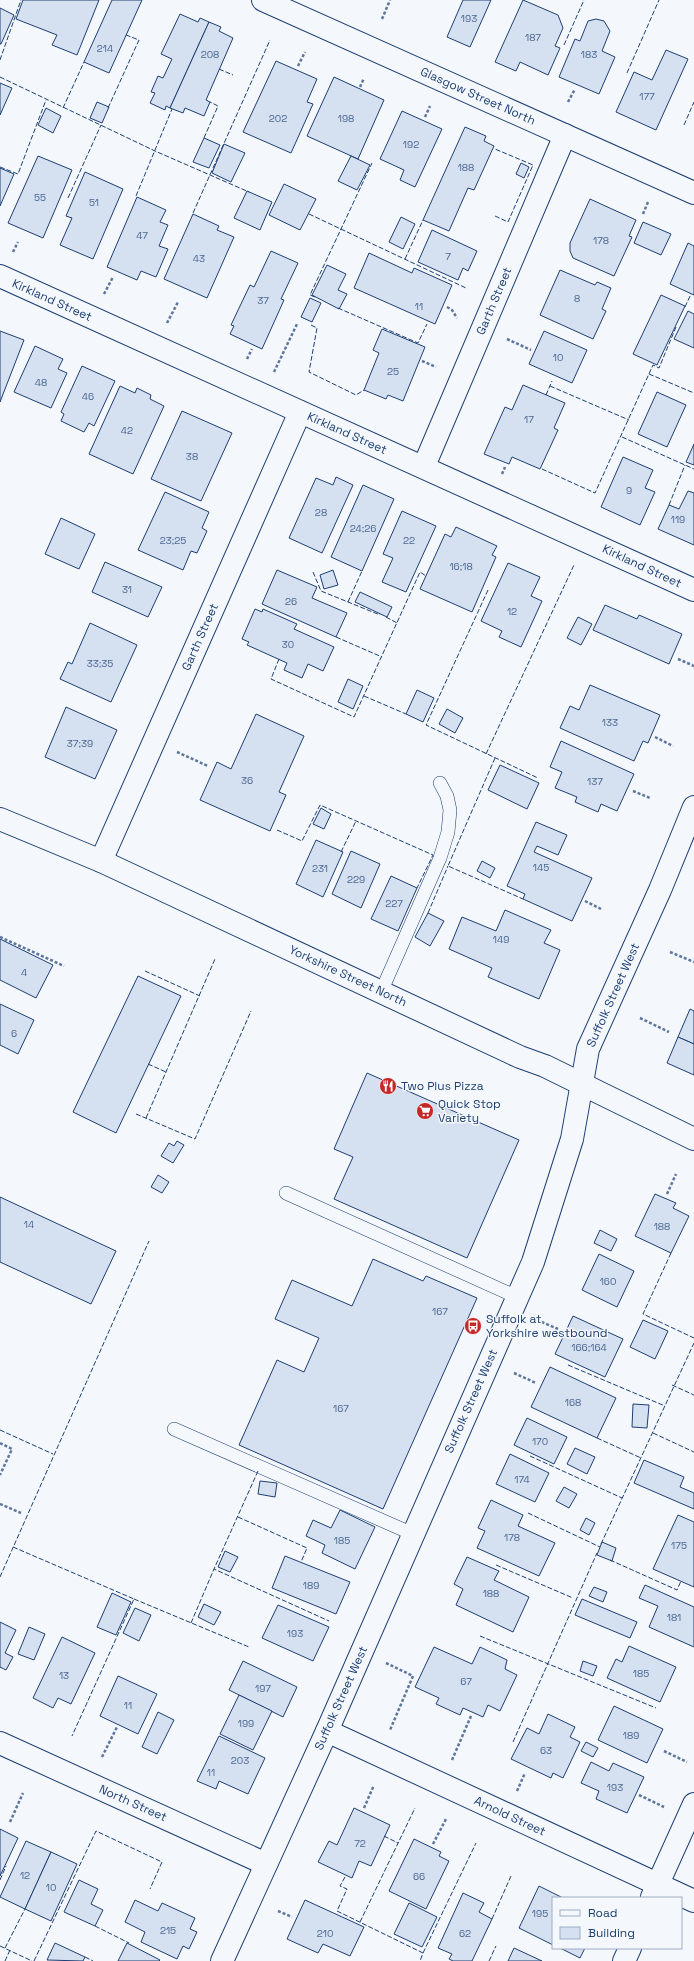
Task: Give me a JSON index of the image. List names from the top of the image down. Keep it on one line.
{"streets":{"street":["Glasgow Street North","Kirkland Street","Garth Street","Yorkshire Street North","Suffolk Street West","North Street","Arnold Street"]},"crossings":[["Glasgow Street North","Garth Street"],["Kirkland Street","Garth Street"],["Garth Street","Yorkshire Street North"],["Yorkshire Street North","Suffolk Street West"],["Suffolk Street West","North Street"],["Suffolk Street West","Arnold Street"]],"places":{"restaurant":["Two Plus Pizza"],"supermarket":["Quick Stop Variety"],"bus stop":["Suffolk at Yorkshire westbound"]},"house_numbers":["193","187","214","208","183","177","202","198","192","188","55","51","47","178","7","43","8","37","11","10","25","48","46","17","42","38","9","28","119","24;26","23;25","22","16;18","31","26","12","30","33;35","133","37;39","36","137","145","231","229","227","149","4","6","14","188","160","167","166;164","168","167","170","174","178","185","175","189","188","181","193","185","13","67","197","11","199","189","63","203","11","193","72","12","66","10","195","215","210","62"],"legend":["Road","Building"]}
